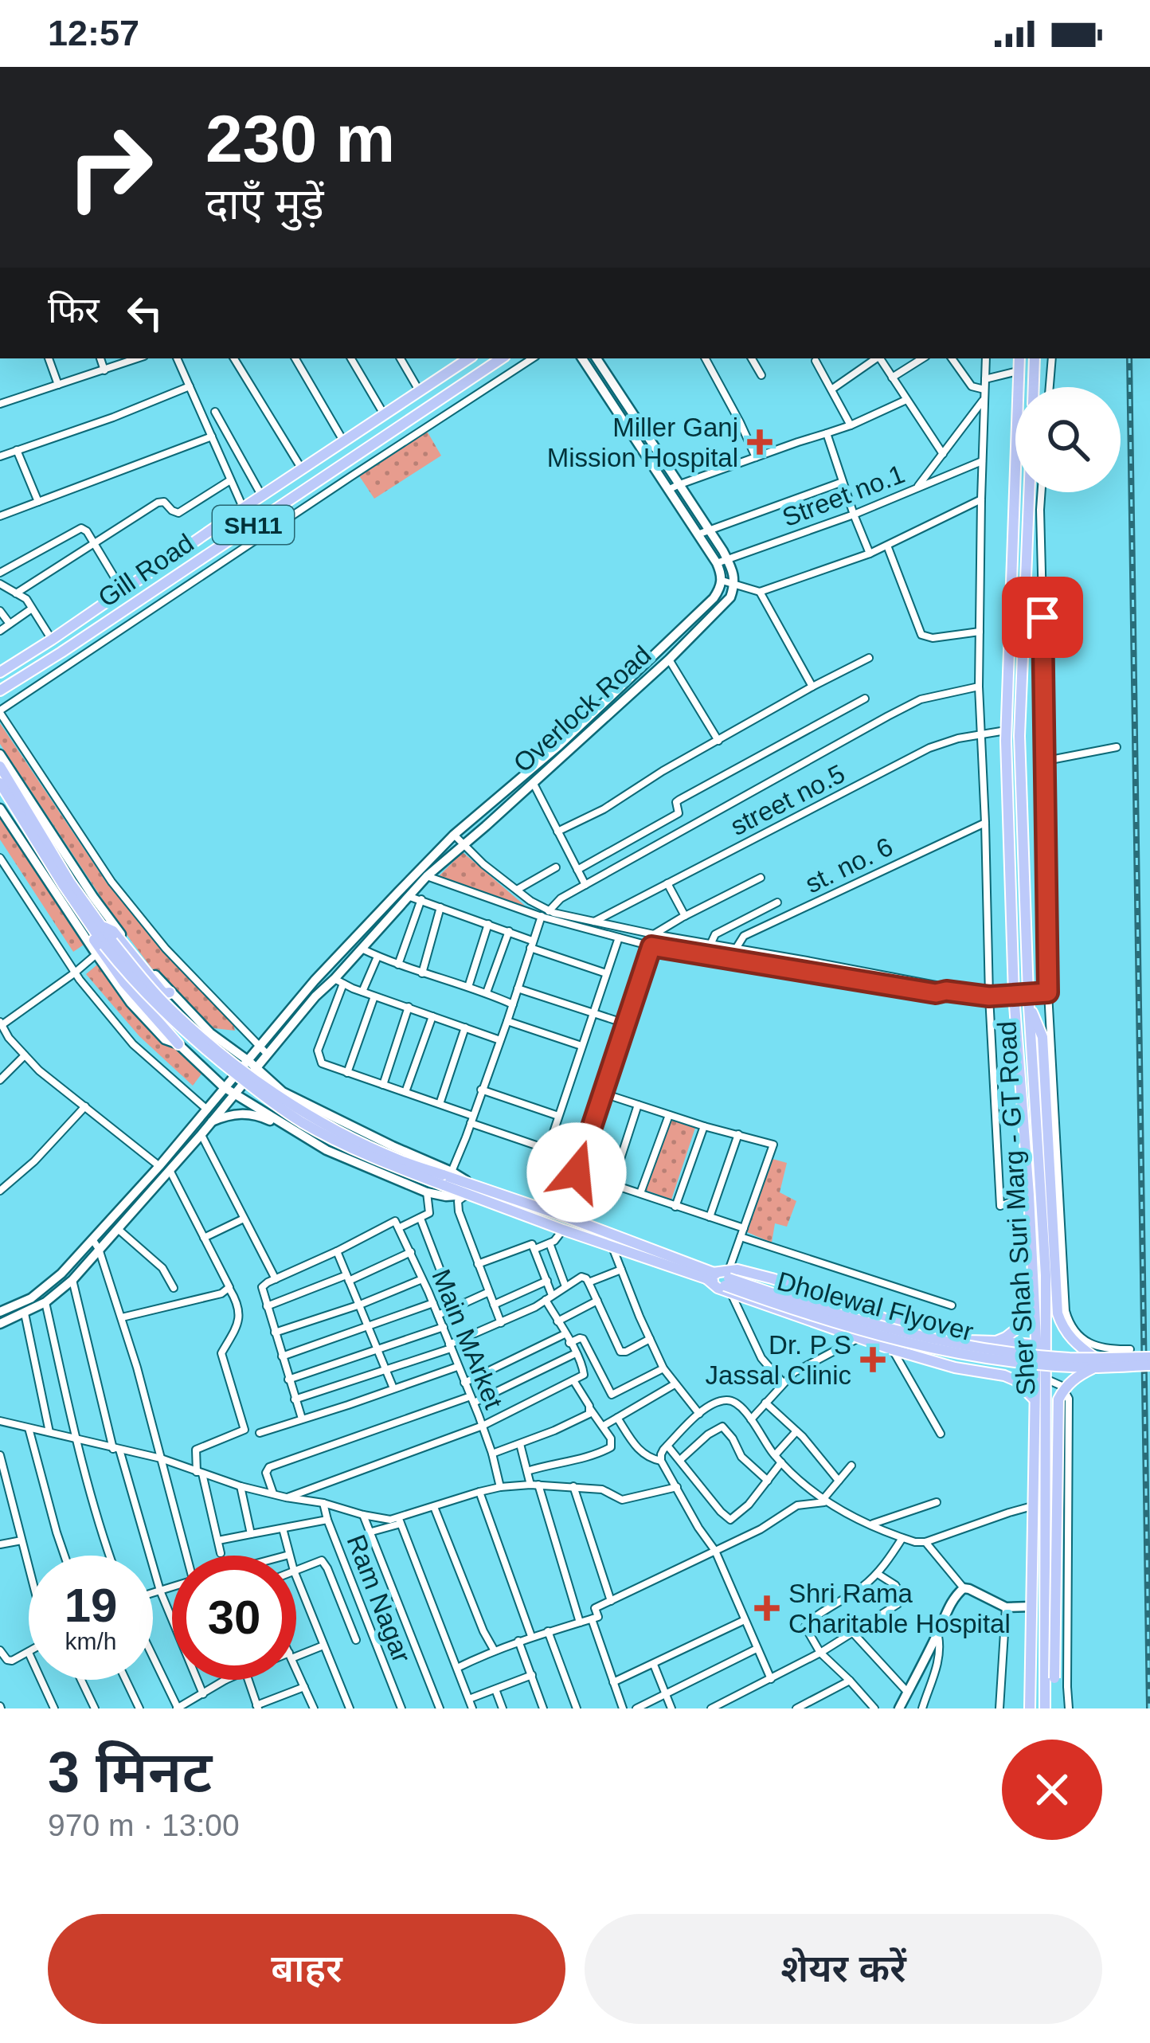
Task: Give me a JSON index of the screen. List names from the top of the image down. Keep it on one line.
{"streets":{"main road":["SH11","Gill Road","Sher Shah Suri Marg - GT Road","Dholewal Flyover"],"street":["Street no.1","Overlock Road","street no.5","st. no. 6","Main MArket","Ram Nagar"]},"crossings":[["street no.5","Sher Shah Suri Marg - GT Road"]],"places":{"health":["Miller Ganj Mission Hospital","Dr. P S Jassal Clinic","Shri Rama Charitable Hospital"]},"page":{"status":"12:57","turn":["230 m","दाएँ मुड़ें"],"then":"फिर","speed":"19 km/h","limit":"30","heading":["3 मिनट","970 m · 13:00"],"buttons":["बाहर","शेयर करें"]}}
